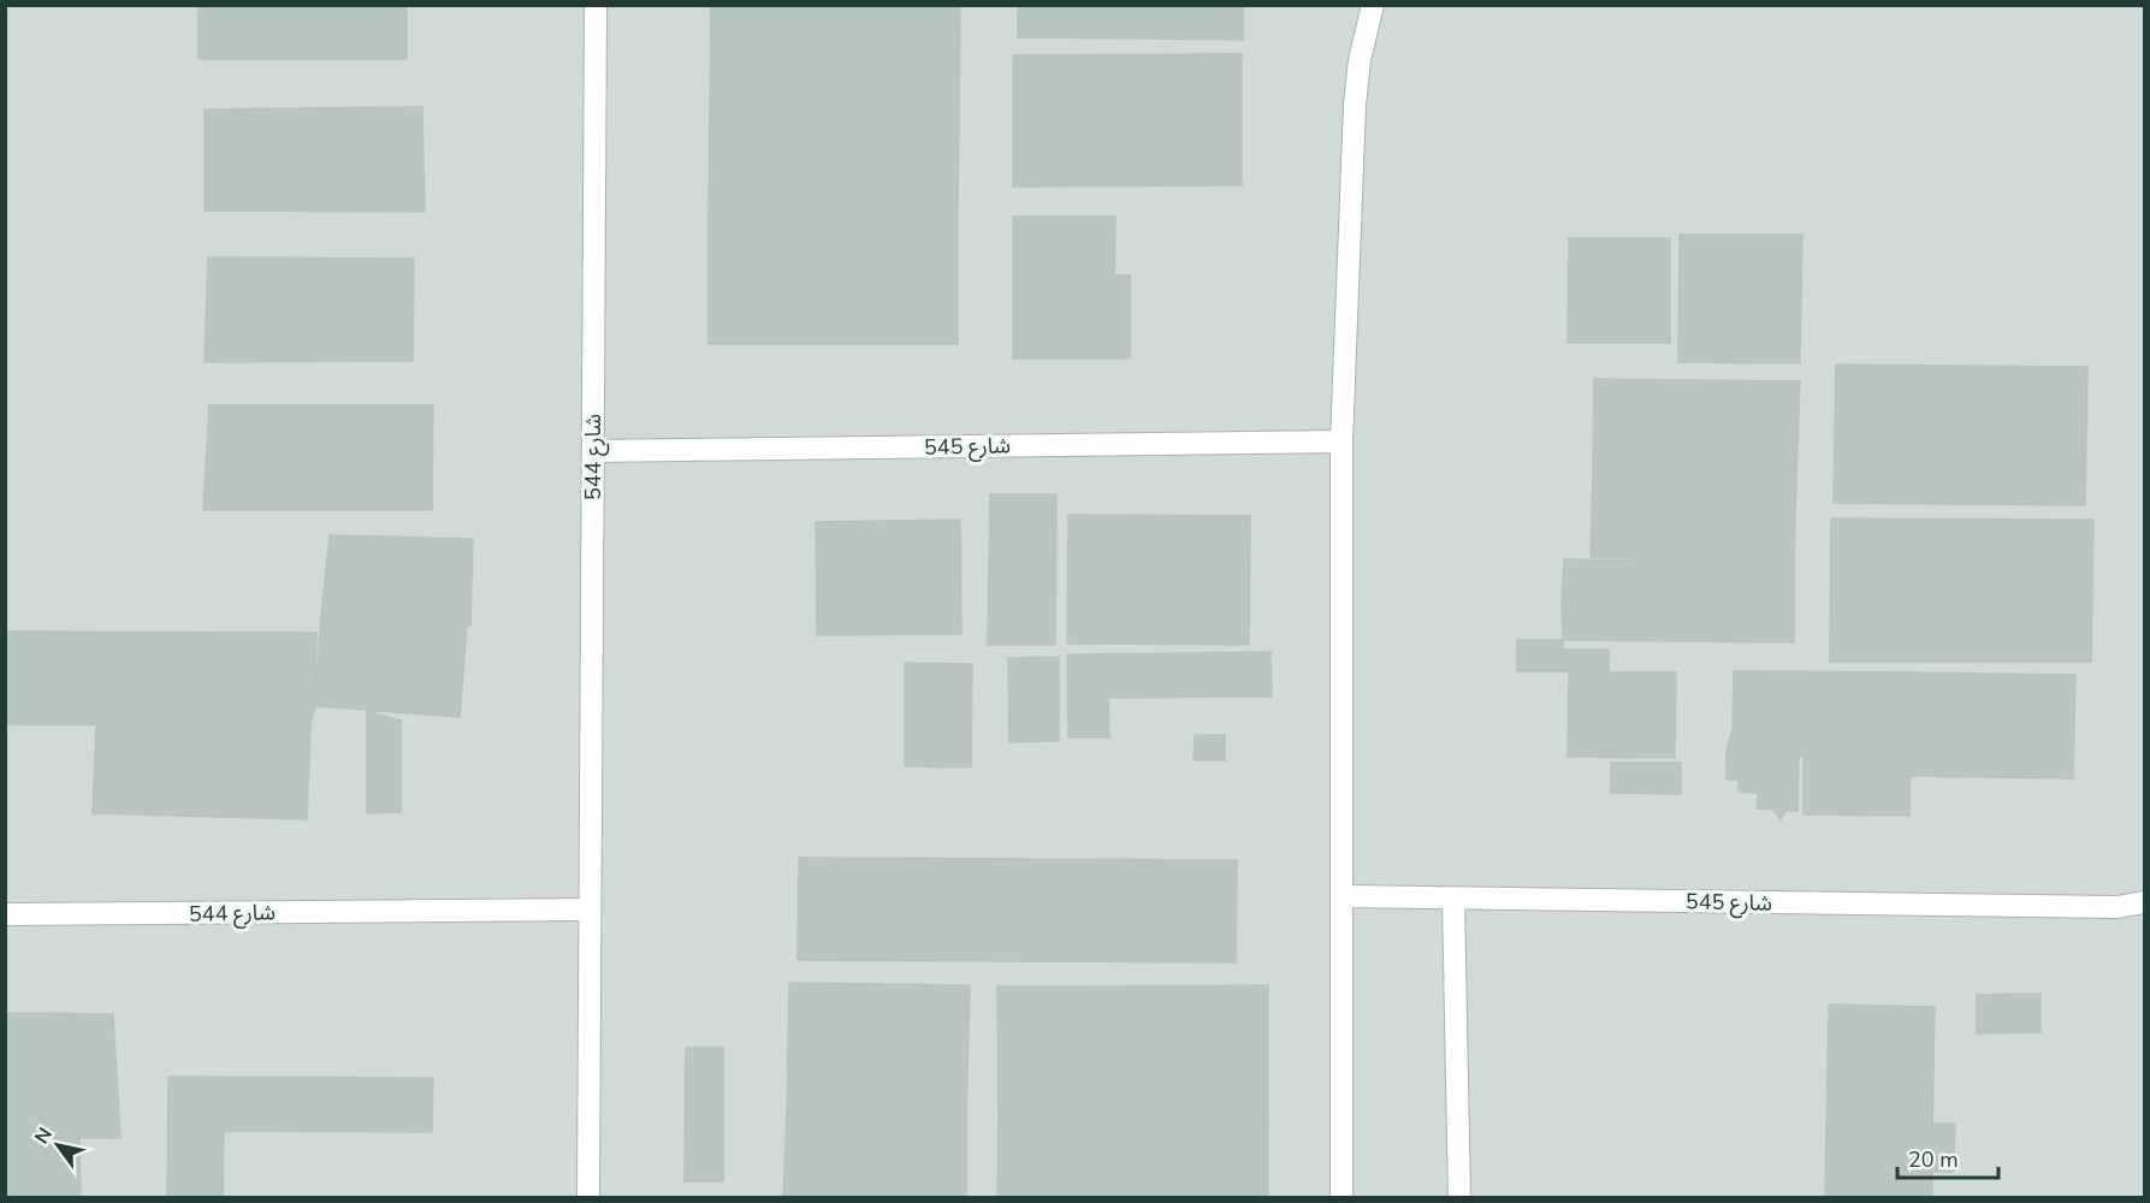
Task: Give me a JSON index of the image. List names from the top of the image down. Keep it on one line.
{"streets":{"street":["شارع 545","شارع 544"]},"crossings":[["شارع 545","شارع 544"]],"scale_bar":"20 m","north":"top left"}
